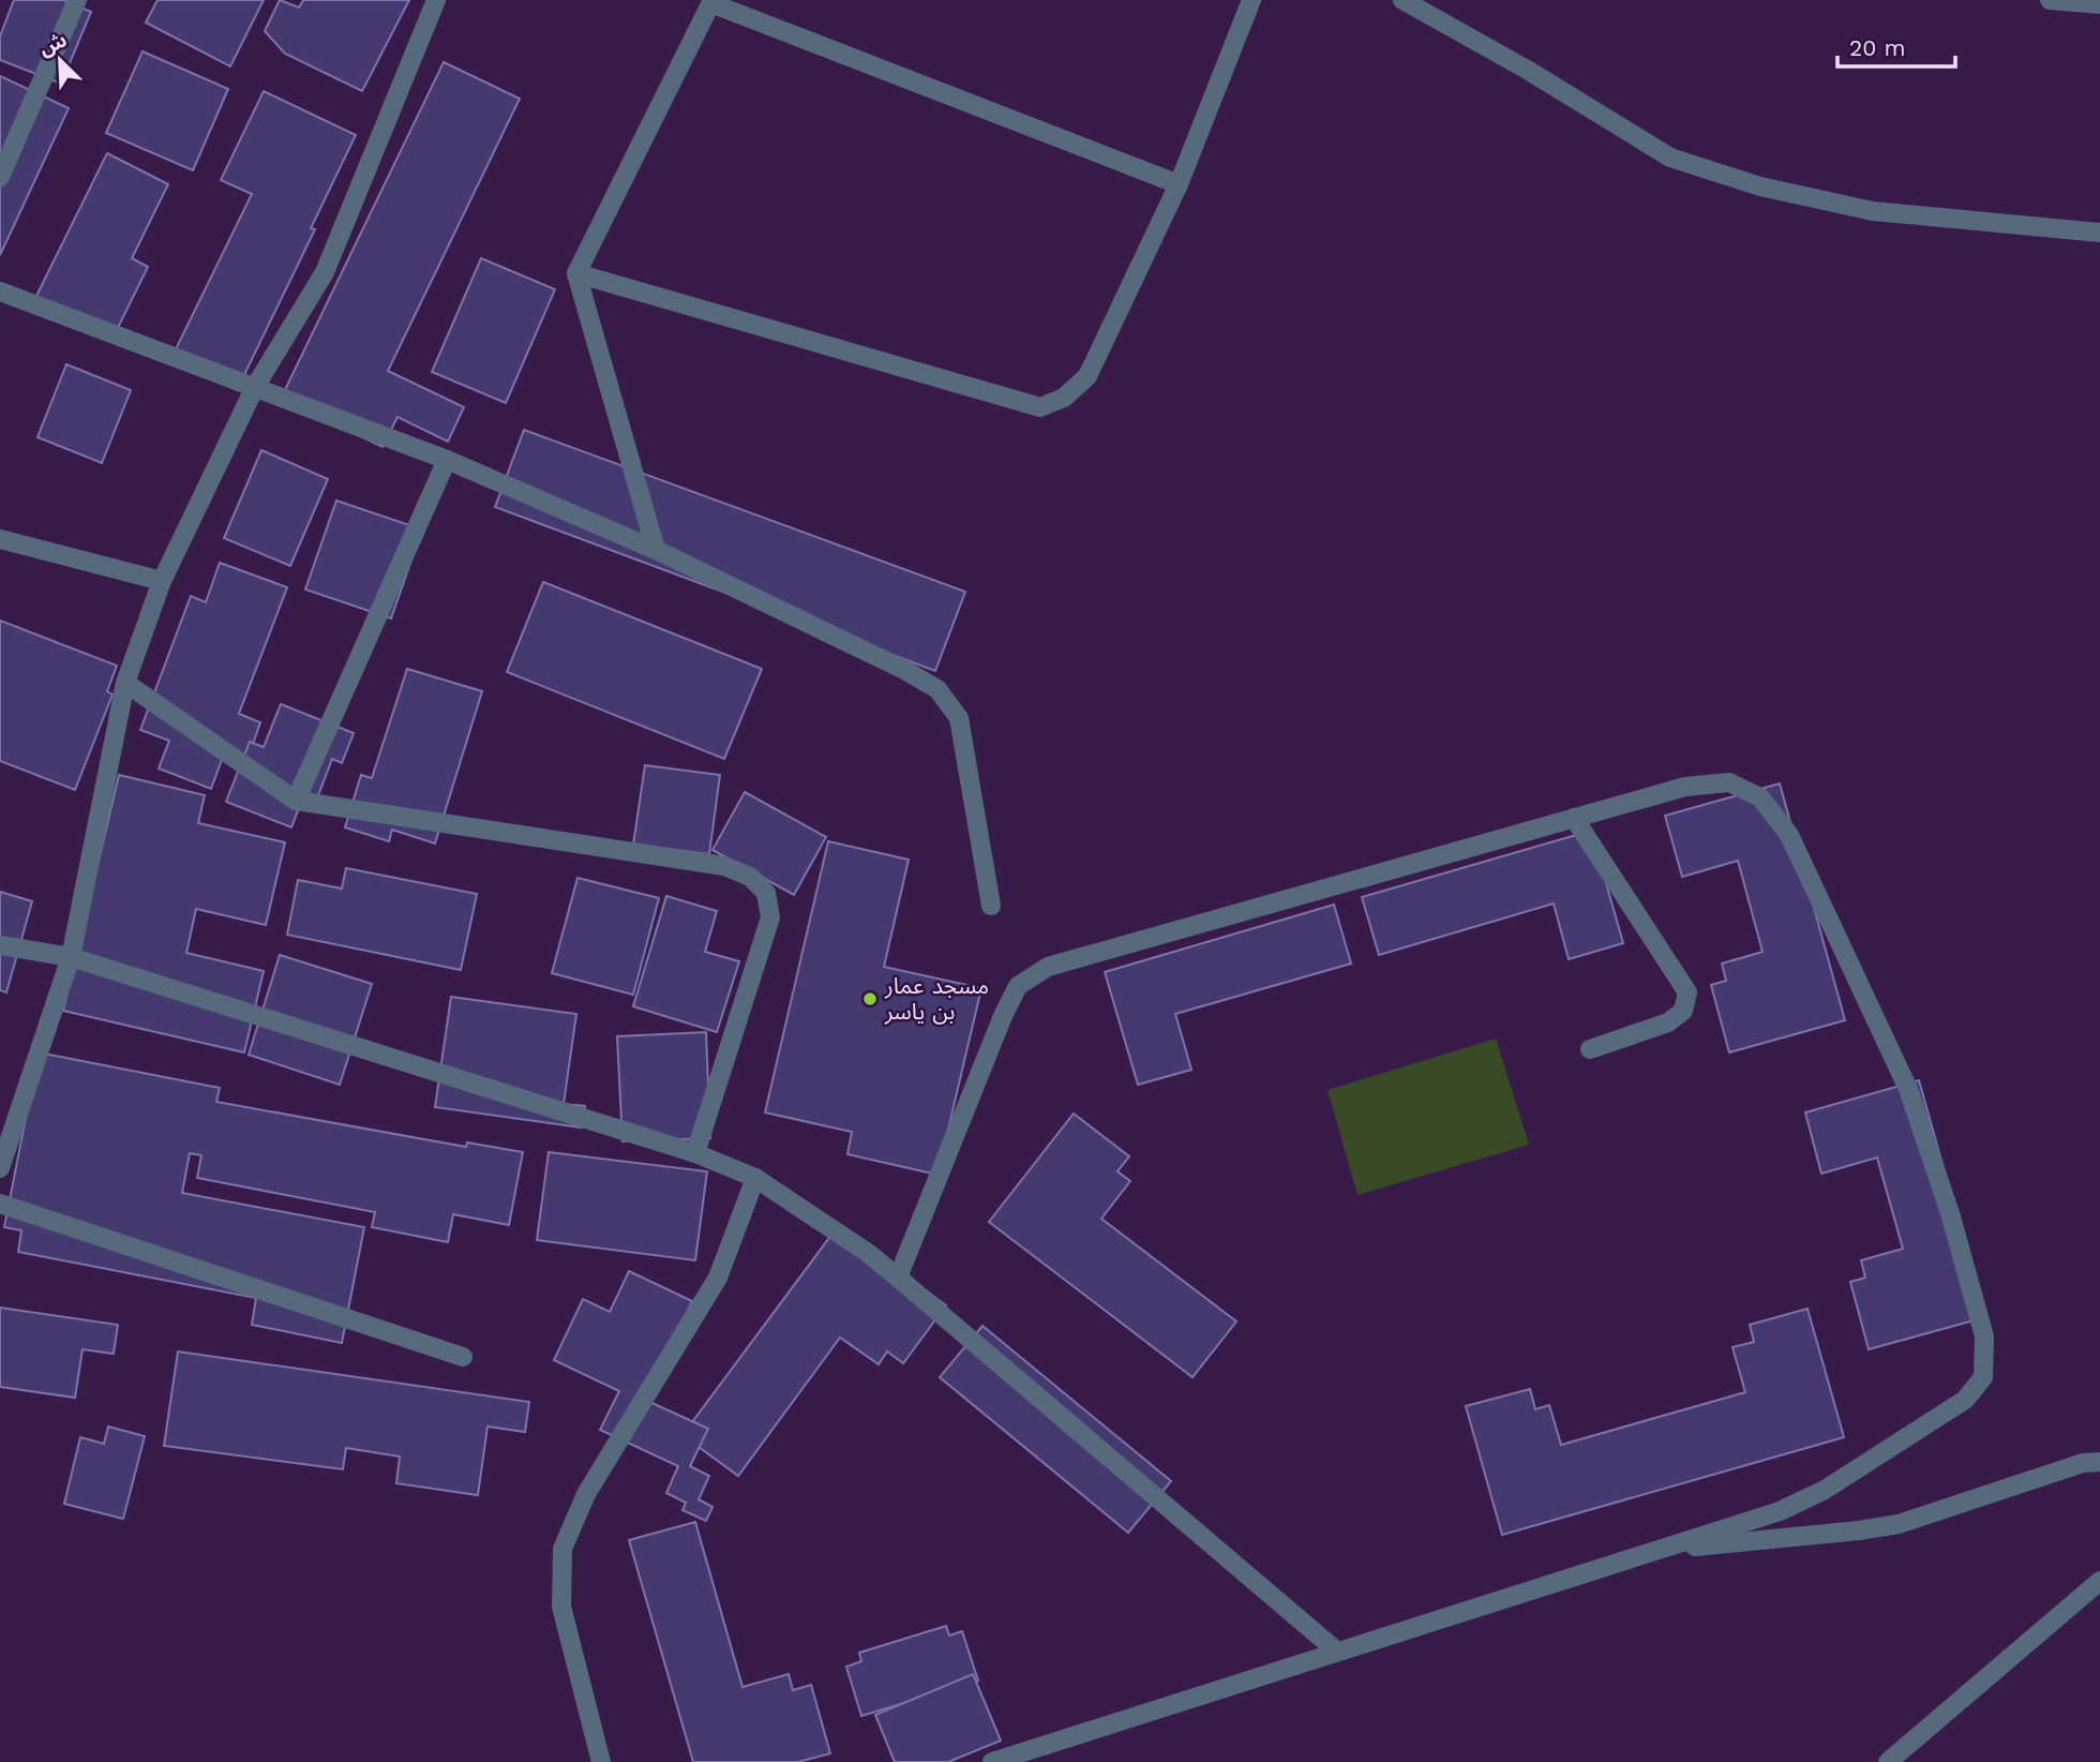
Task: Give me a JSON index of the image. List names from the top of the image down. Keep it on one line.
{"places":["مسجد عمار بن ياسر"],"scale_bar":"20 m","north":"top left"}
